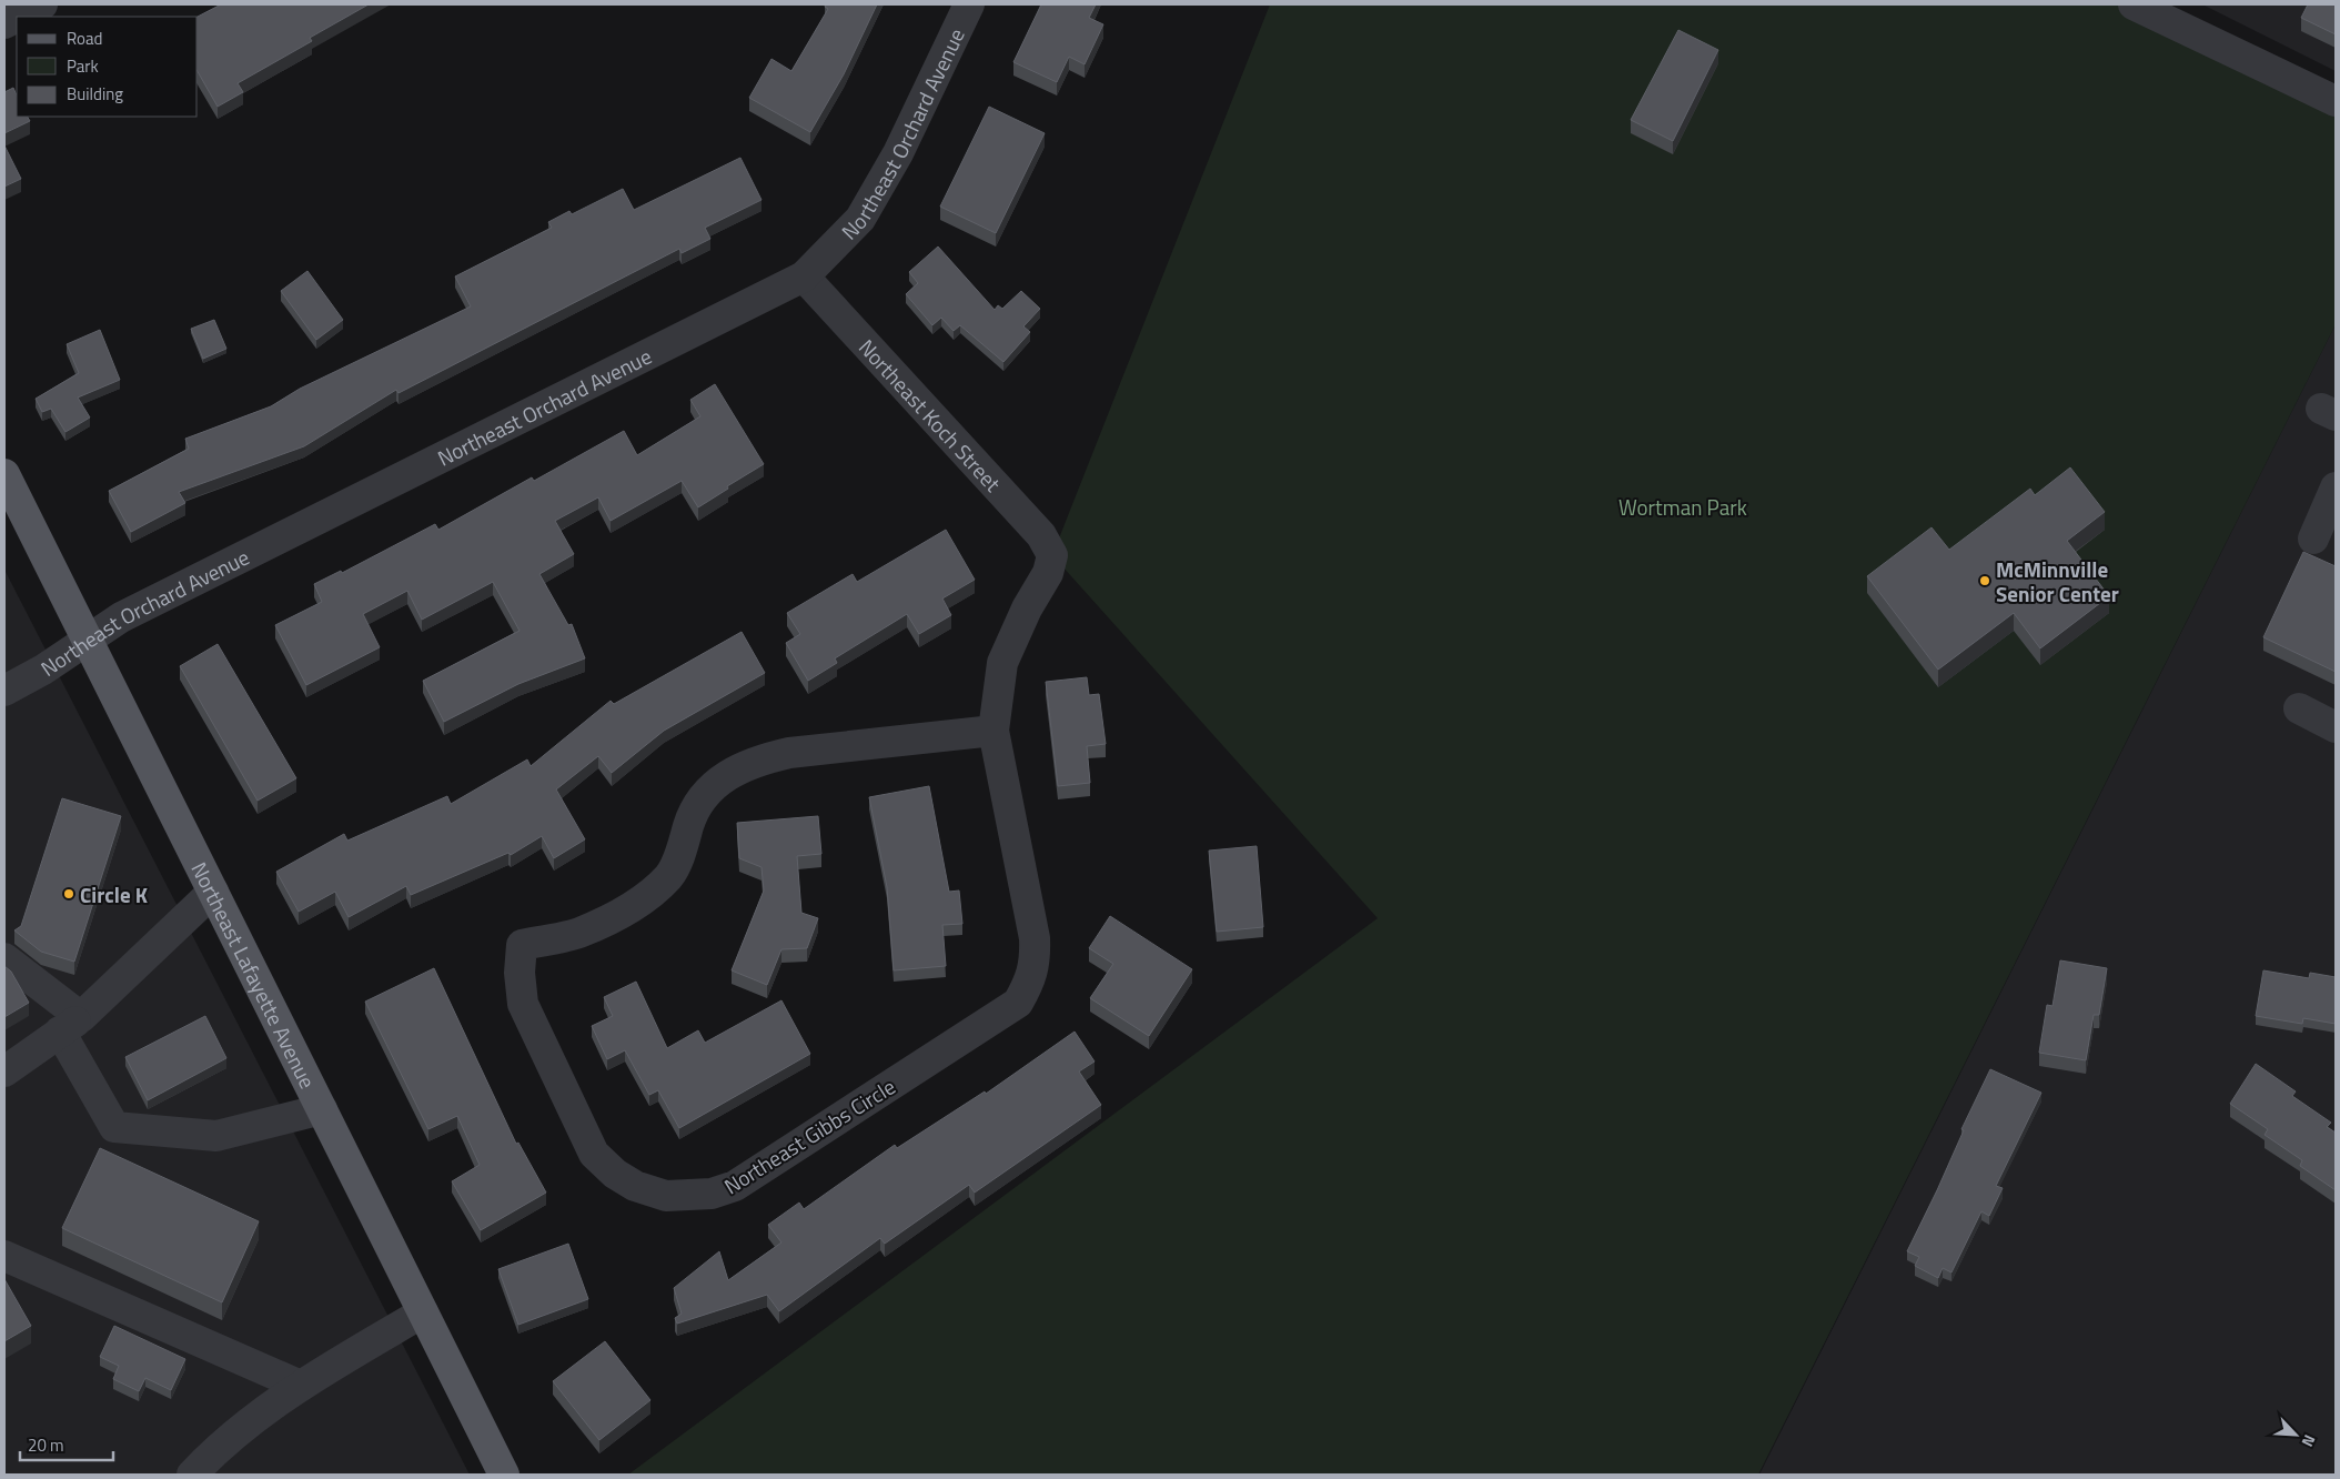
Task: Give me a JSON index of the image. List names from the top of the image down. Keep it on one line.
{"streets":{"main road":["Northeast Lafayette Avenue"],"street":["Northeast Orchard Avenue","Northeast Koch Street","Northeast Gibbs Circle"]},"crossings":[["Northeast Orchard Avenue","Northeast Koch Street"],["Northeast Orchard Avenue","Northeast Lafayette Avenue"],["Northeast Koch Street","Northeast Gibbs Circle"]],"parks":["Wortman Park"],"places":["McMinnville Senior Center","Circle K"],"legend":["Road","Park","Building"],"scale_bar":"20 m","north":"bottom right"}
